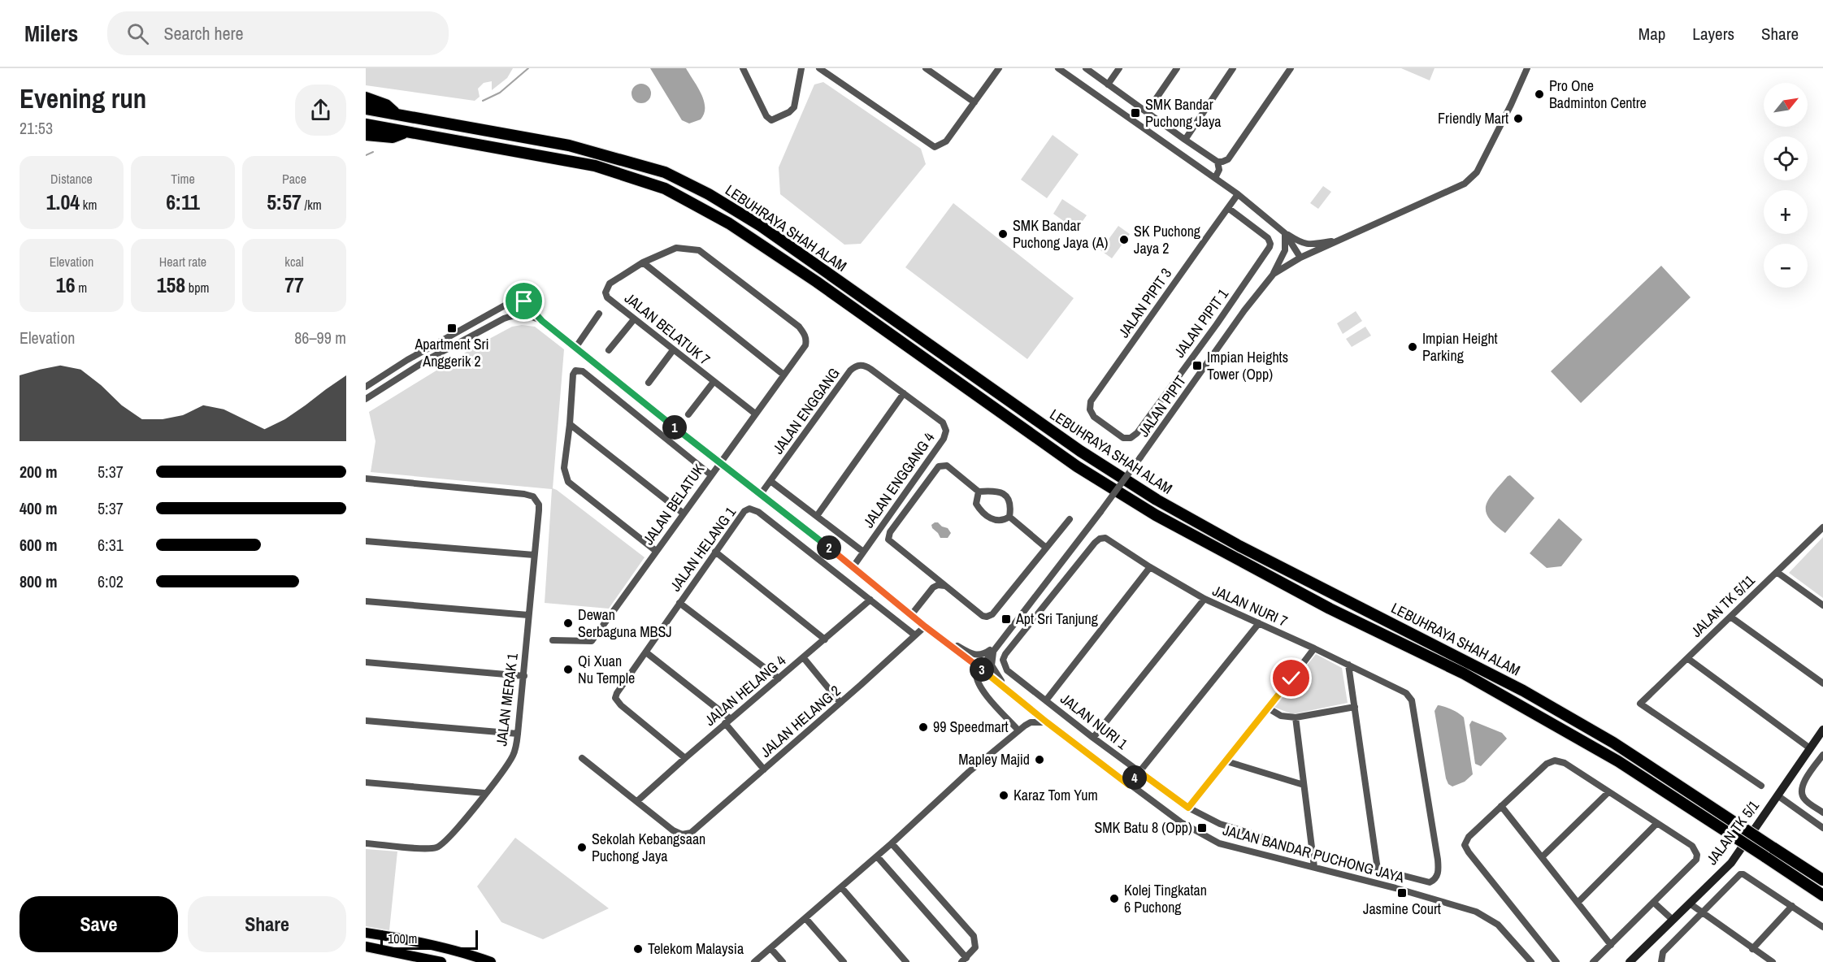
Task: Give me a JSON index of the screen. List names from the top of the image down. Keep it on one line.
{"streets":{"highway":["LEBUHRAYA SHAH ALAM"],"street":["JALAN PIPIT 3","JALAN PIPIT 1","JALAN BELATUK 7","JALAN PIPIT","JALAN ENGGANG","JALAN ENGGANG 4","JALAN BELATUK","JALAN HELANG 1","JALAN NURI 7","JALAN TK 5/11","JALAN HELANG 4","JALAN MERAK 1","JALAN HELANG 2","JALAN NURI 1","JALAN TK 5/1","JALAN BANDAR PUCHONG JAYA"]},"crossings":[["JALAN PIPIT 3","JALAN PIPIT 1"],["JALAN BELATUK 7","JALAN BELATUK"],["JALAN PIPIT","JALAN BANDAR PUCHONG JAYA"],["JALAN ENGGANG","JALAN ENGGANG 4"],["JALAN ENGGANG","JALAN BANDAR PUCHONG JAYA"],["JALAN ENGGANG 4","JALAN BANDAR PUCHONG JAYA"],["JALAN BELATUK","JALAN BANDAR PUCHONG JAYA"],["JALAN HELANG 1","JALAN HELANG 4"],["JALAN HELANG 1","JALAN HELANG 2"],["JALAN NURI 7","JALAN NURI 1"],["JALAN HELANG 4","JALAN HELANG 2"],["JALAN HELANG 2","JALAN BANDAR PUCHONG JAYA"]],"places":{"other":["Pro One Badminton Centre","Friendly Mart","SMK Bandar Puchong Jaya (A)","SK Puchong Jaya 2","Impian Height Parking","Dewan Serbaguna MBSJ","Qi Xuan Nu Temple","99 Speedmart","Mapley Majid","Karaz Tom Yum","Sekolah Kebangsaan Puchong Jaya","Kolej Tingkatan 6 Puchong","Telekom Malaysia"],"transit":["SMK Bandar Puchong Jaya","Apartment Sri Anggerik 2","Impian Heights Tower (Opp)","Apt Sri Tanjung","SMK Batu 8 (Opp)","Jasmine Court"]},"scale_bar":"100 m","north":"top right","page":{"header":"Milers","search":"Search here","nav":["Map","Layers","Share"],"heading":["Evening run","21:53"],"map_buttons":["+","−"],"stats":[["Distance","1.04 km"],["Time","6:11"],["Pace","5:57 /km"],["Elevation","16 m"],["Heart rate","158 bpm"],["kcal","77"]],"chart":["Elevation","86–99 m"],"pins":["1","2","3","4"],"list":[{"name":"200 m","note":"5:37"},{"name":"400 m","note":"5:37"},{"name":"600 m","note":"6:31"},{"name":"800 m","note":"6:02"}],"buttons":["Save","Share"],"scale":"100 m"}}
